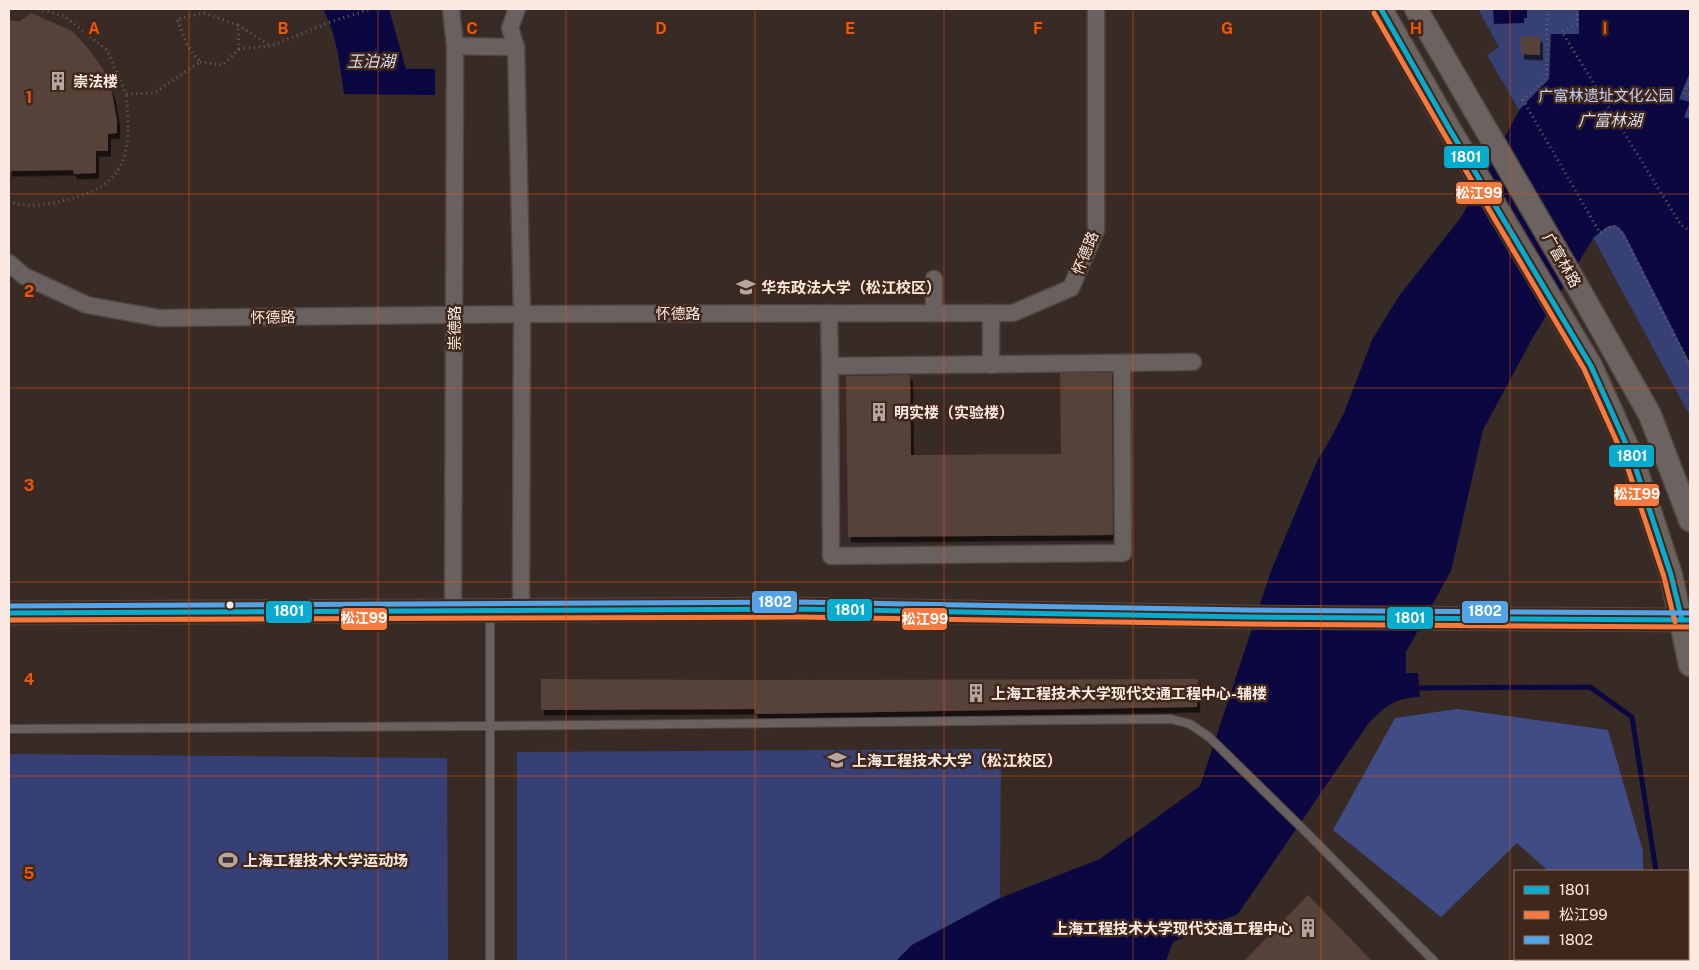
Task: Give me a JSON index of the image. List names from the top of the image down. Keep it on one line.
{"streets":{"main road":["广富林路"],"street":["怀德路","崇德路"]},"crossings":[["怀德路","崇德路"]],"water":["玉泊湖","广富林湖"],"parks":["广富林遗址文化公园"],"places":{"building":["崇法楼","明实楼（实验楼）","上海工程技术大学现代交通工程中心-辅楼","上海工程技术大学现代交通工程中心"],"school or university":["华东政法大学（松江校区）","上海工程技术大学（松江校区）"],"sports":["上海工程技术大学运动场"]},"lines":["transit line 1801","transit line 松江99","transit line 1802"],"legend":["1801","松江99","1802"],"grid":{"columns":["A","B","C","D","E","F","G","H","I"],"rows":["1","2","3","4","5"]}}
